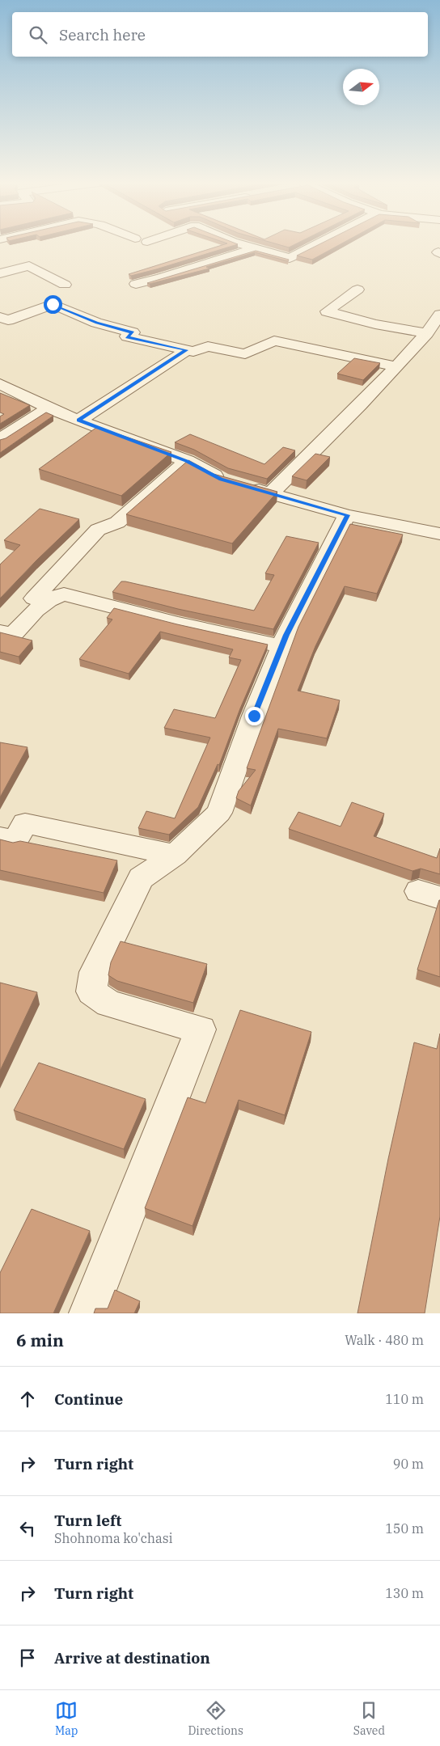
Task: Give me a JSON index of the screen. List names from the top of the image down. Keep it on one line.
{"north":"right","page":{"search":"Search here","heading":["6 min","Walk · 480 m"],"list":[["Continue","110 m"],["Turn right","90 m"],["Turn left","Shohnoma ko'chasi","150 m"],["Turn right","130 m"],"Arrive at destination"],"nav":["Map","Directions","Saved"]}}
